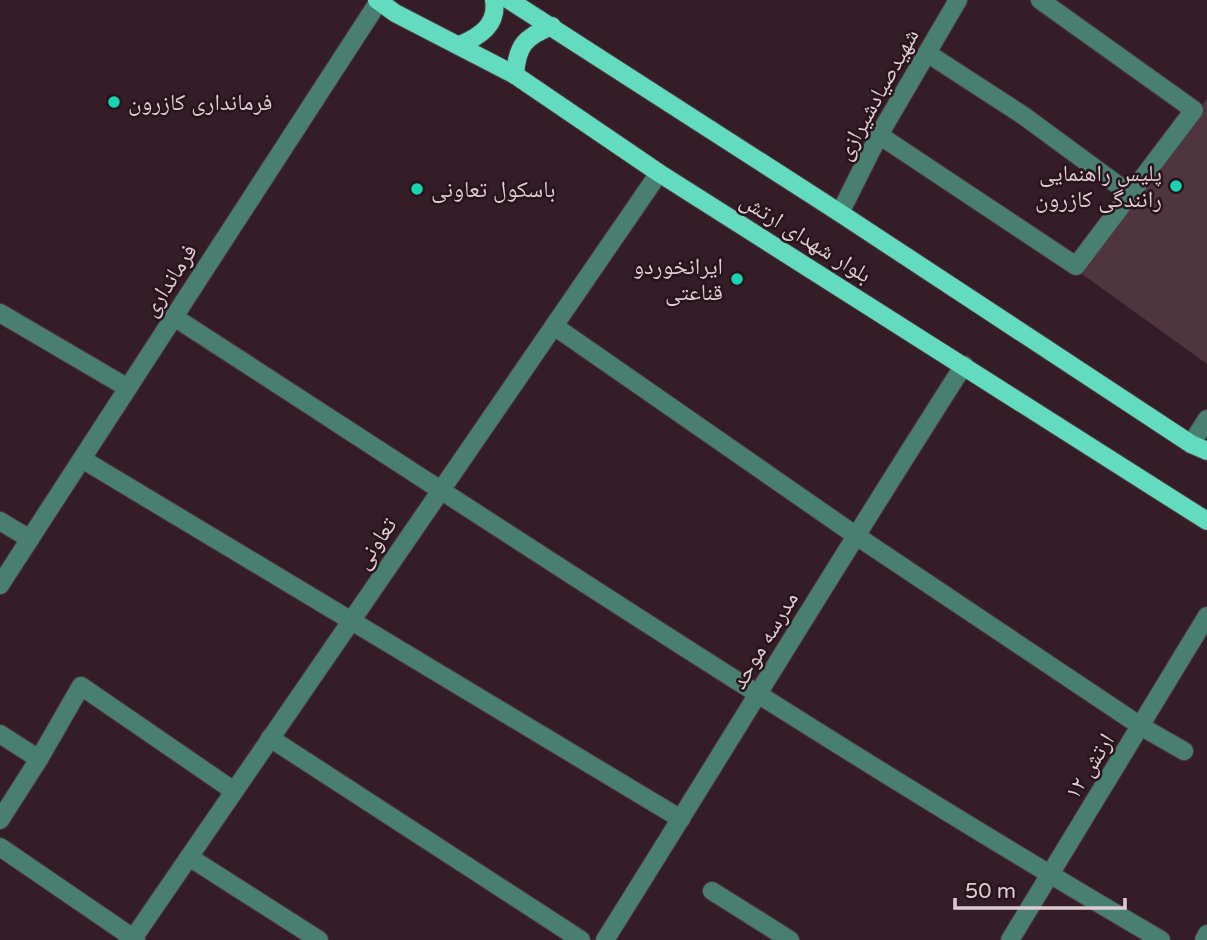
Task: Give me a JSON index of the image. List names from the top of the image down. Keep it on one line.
{"streets":{"main road":["بلوار شهدای ارتش"],"street":["شهیدصیادشیرازی","فرمانداری","تعاونی","مدرسه موحد","ارتش ۱۲"]},"crossings":[["شهیدصیادشیرازی","بلوار شهدای ارتش"],["بلوار شهدای ارتش","فرمانداری"],["بلوار شهدای ارتش","تعاونی"],["بلوار شهدای ارتش","مدرسه موحد"]],"places":["فرمانداری کازرون","پلیس راهنمایی رانندگی کازرون","باسکول تعاونی","ایرانخوردو قناعتی"],"scale_bar":"50 m"}
